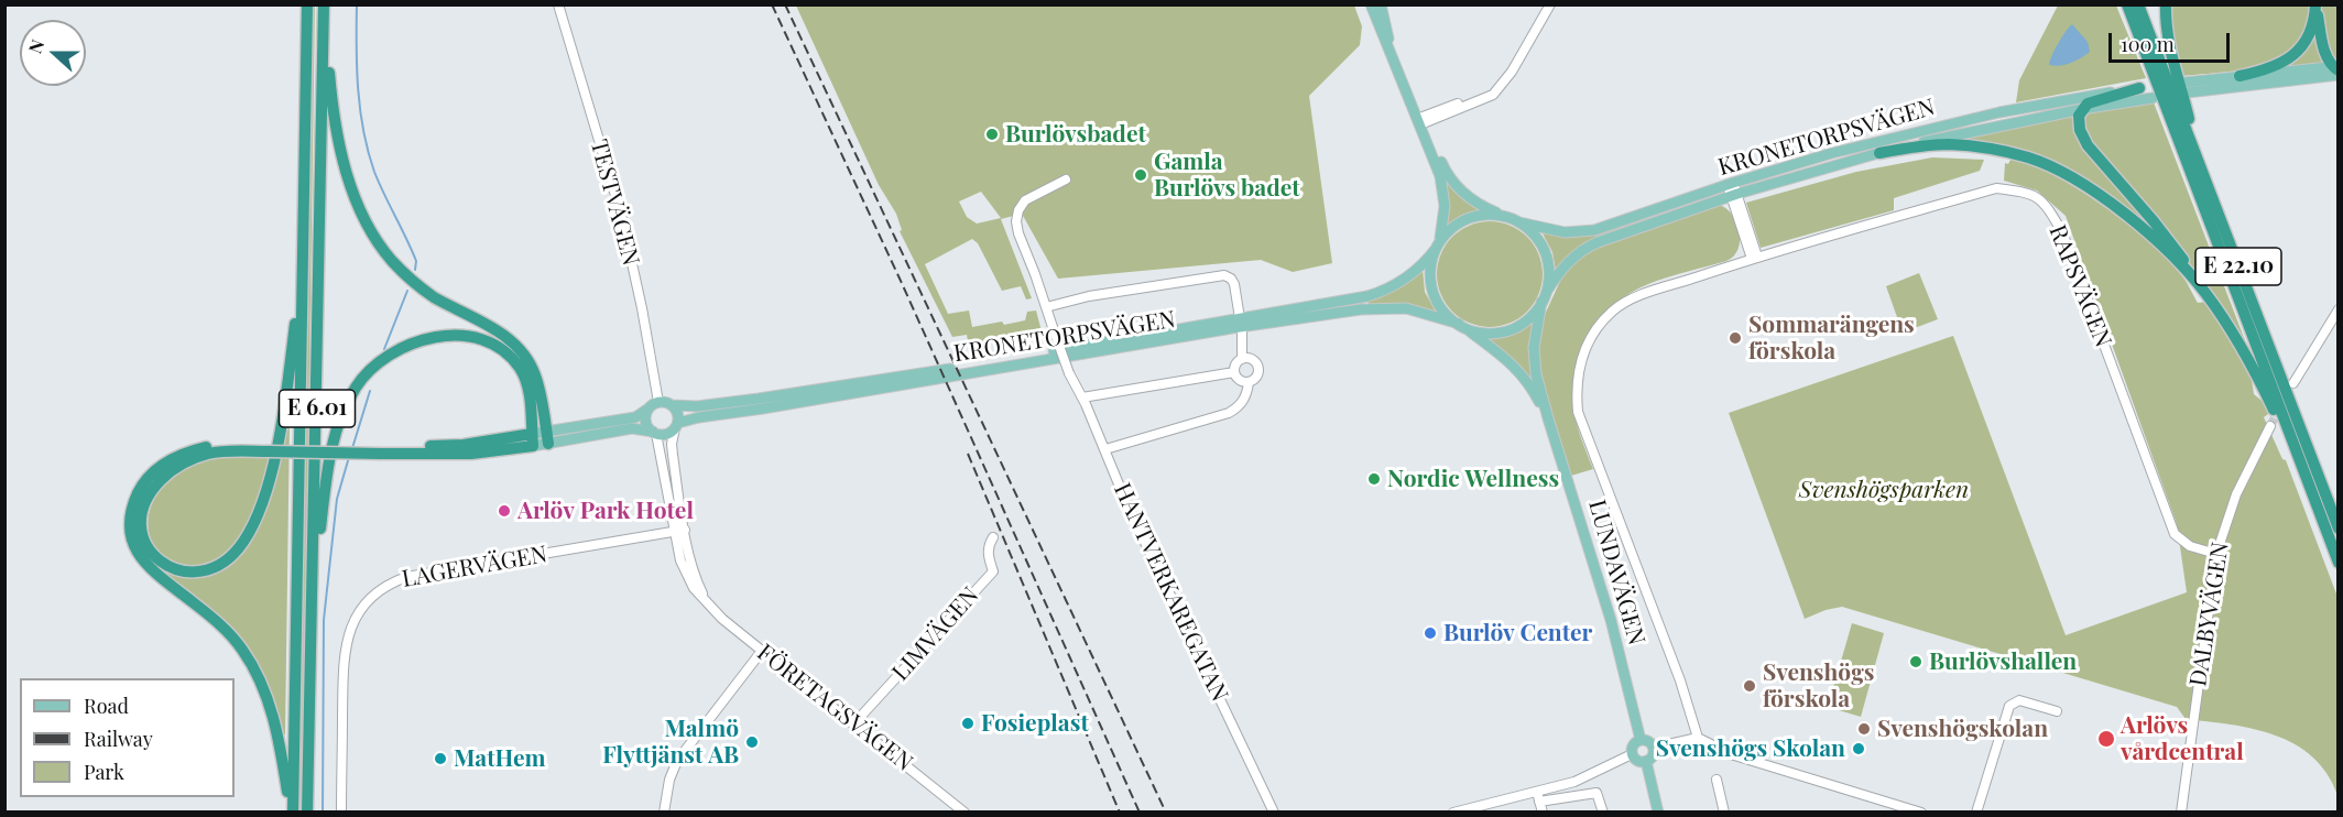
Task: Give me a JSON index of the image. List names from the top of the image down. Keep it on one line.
{"streets":{"highway":["E 22.10","E 6.01"],"main road":["KRONETORPSVÄGEN","LUNDAVÄGEN"],"street":["TESTVÄGEN","RAPSVÄGEN","LAGERVÄGEN","HANTVERKAREGATAN","DALBYVÄGEN","LIMVÄGEN","FÖRETAGSVÄGEN"]},"crossings":[["KRONETORPSVÄGEN","TESTVÄGEN"],["KRONETORPSVÄGEN","LUNDAVÄGEN"],["KRONETORPSVÄGEN","FÖRETAGSVÄGEN"],["TESTVÄGEN","FÖRETAGSVÄGEN"],["RAPSVÄGEN","DALBYVÄGEN"],["LAGERVÄGEN","FÖRETAGSVÄGEN"],["LIMVÄGEN","FÖRETAGSVÄGEN"]],"parks":["Svenshögsparken"],"places":["Burlövsbadet","Gamla Burlövs badet","Sommarängens förskola","Nordic Wellness","Arlöv Park Hotel","Burlöv Center","Burlövshallen","Svenshögs förskola","Fosieplast","Svenshögskolan","Arlövs vårdcentral","Malmö Flyttjänst AB","Svenshögs Skolan","MatHem"],"legend":["Road","Railway","Park"],"scale_bar":"100 m","north":"left"}
